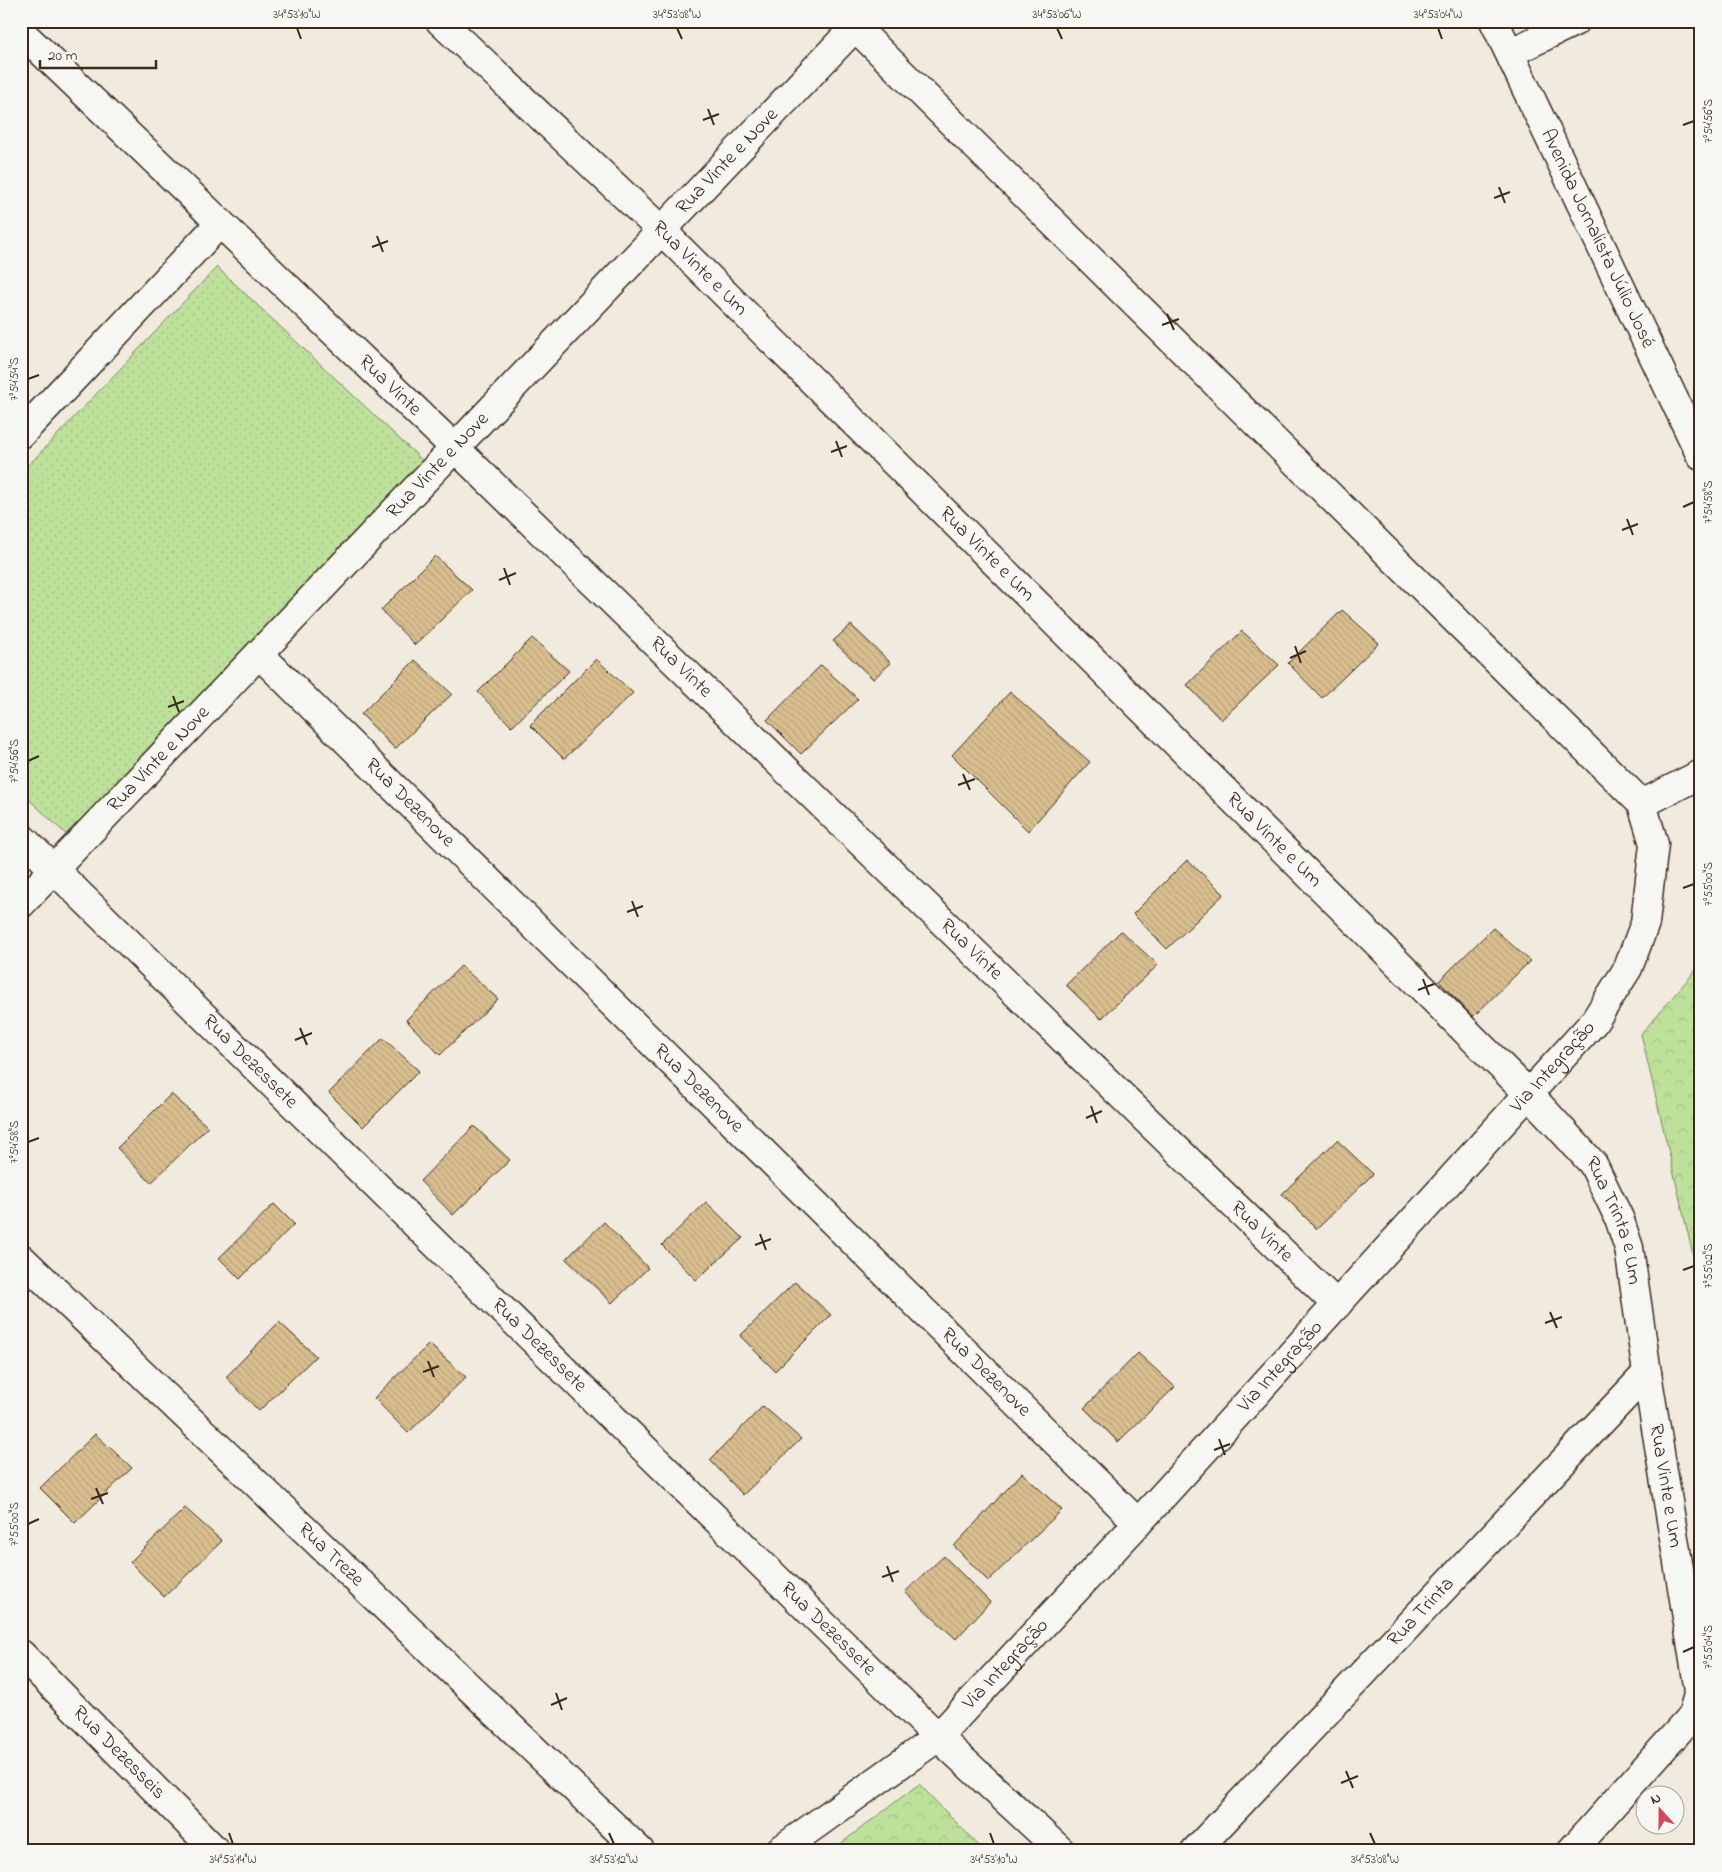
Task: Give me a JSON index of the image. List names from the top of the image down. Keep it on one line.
{"streets":{"street":["Rua Vinte e Nove","Avenida Jornalista Júlio José","Rua Vinte e Um","Rua Vinte","Rua Dezenove","Rua Dezessete","Via Integração","Rua Trinta e Um","Rua Treze","Rua Trinta","Rua Dezesseis"]},"crossings":[["Rua Vinte e Nove","Rua Vinte e Um"],["Rua Vinte e Nove","Rua Vinte"],["Rua Vinte e Nove","Rua Dezenove"],["Rua Vinte e Nove","Rua Dezessete"],["Rua Vinte e Um","Via Integração"],["Rua Vinte e Um","Rua Trinta e Um"],["Rua Vinte e Um","Rua Trinta"],["Rua Vinte","Via Integração"],["Rua Dezenove","Via Integração"],["Rua Dezessete","Via Integração"],["Via Integração","Rua Trinta e Um"],["Rua Trinta e Um","Rua Trinta"]],"scale_bar":"20 m","north":"top","coordinates":["34°53'10\"W","34°53'08\"W","34°53'06\"W","34°53'04\"W","7°54'56\"S","7°54'54\"S","7°54'58\"S","7°55'00\"S","7°55'02\"S","7°55'04\"S","34°53'14\"W","34°53'12\"W"]}
